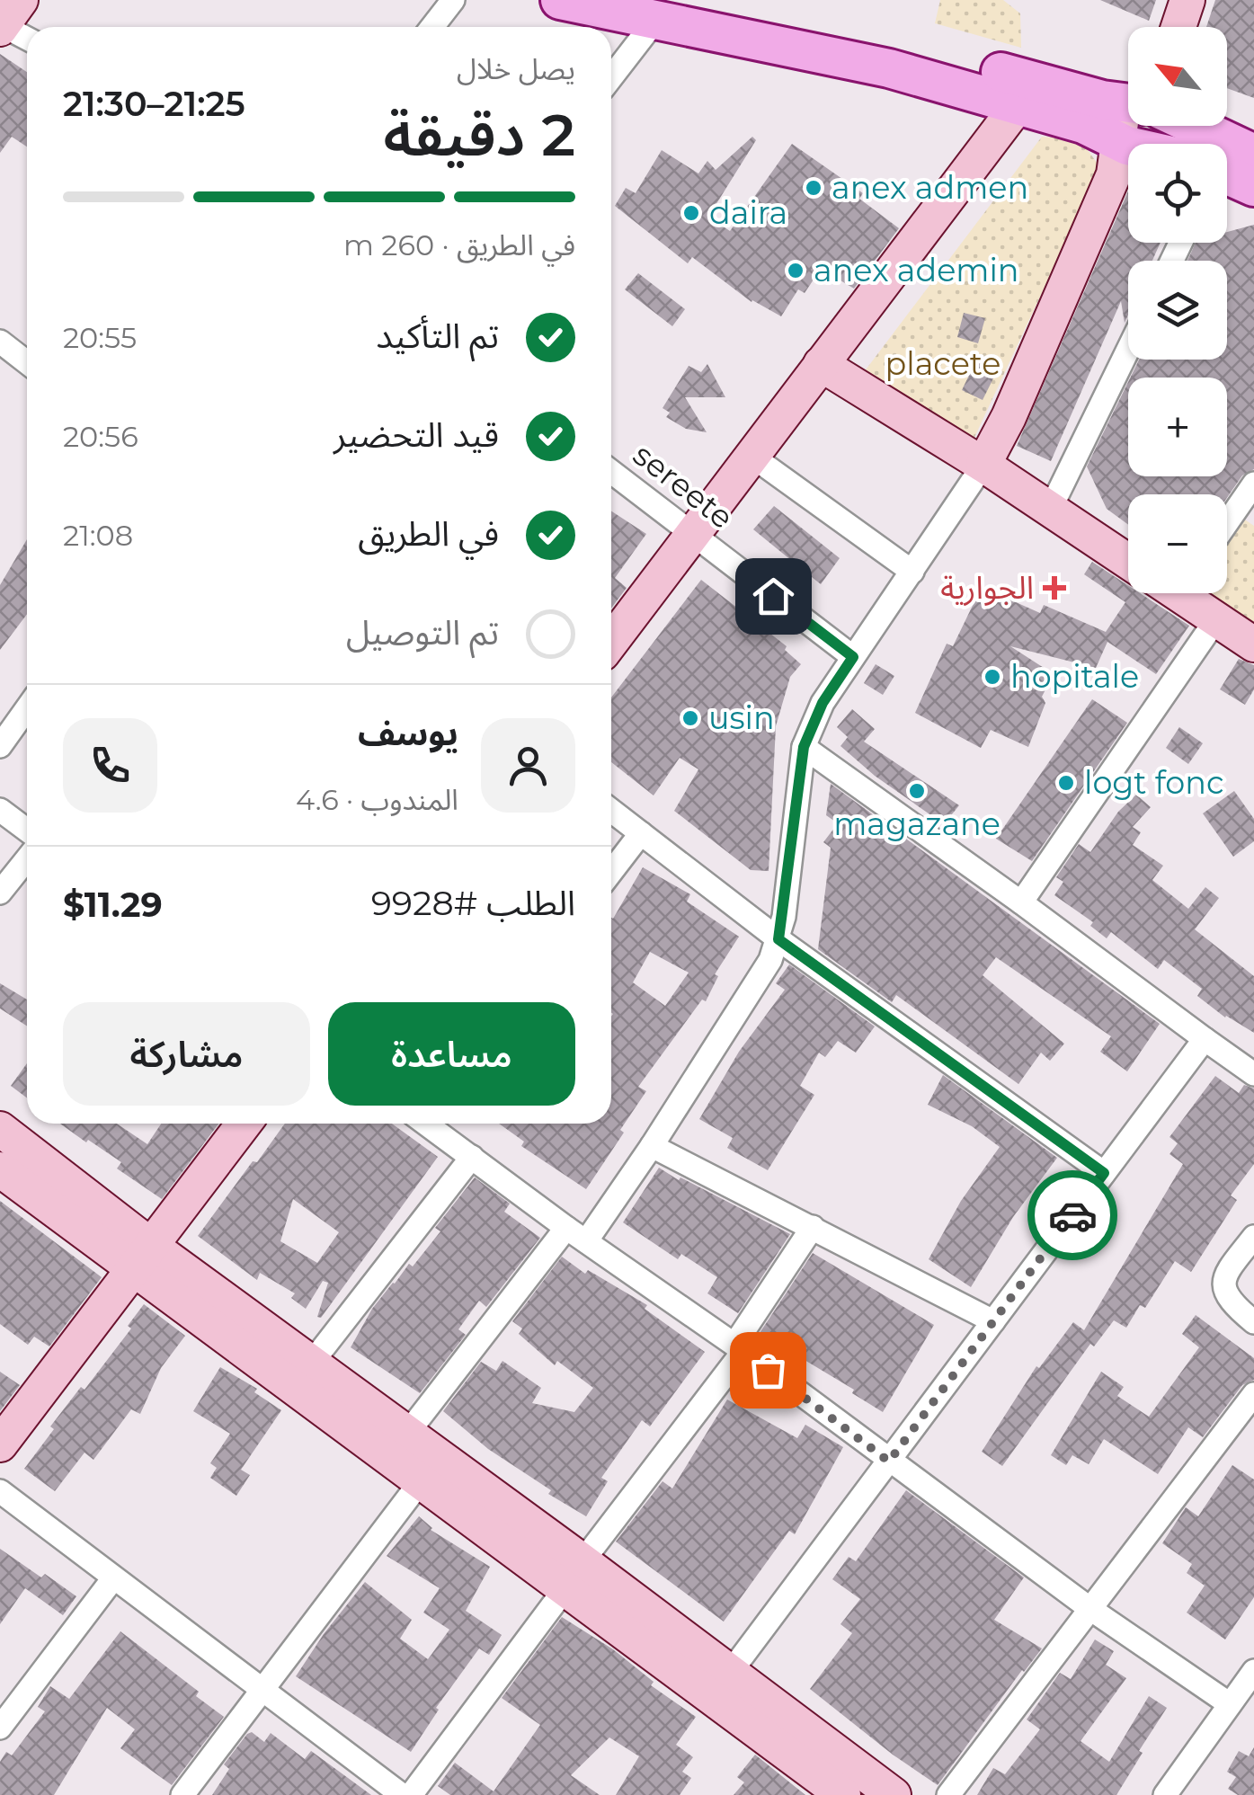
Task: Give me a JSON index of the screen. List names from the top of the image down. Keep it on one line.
{"streets":{"street":["sereete"]},"parks":["placete"],"places":{"other":["anex admen","daira","anex ademin","hopitale","usin","logt fonc","magazane"],"health":["الجوارية"]},"north":"top left","page":{"map_buttons":["+","−"],"heading":["2 دقيقة","يصل خلال","21:25–21:30"],"panel":["يوسف","المندوب · 4.6","الطلب #9928","$11.29"],"bar":"في الطريق · 260 m","list":[["تم التأكيد","20:55"],["قيد التحضير","20:56"],["في الطريق","21:08"],"تم التوصيل"],"buttons":["مساعدة","مشاركة"]}}
